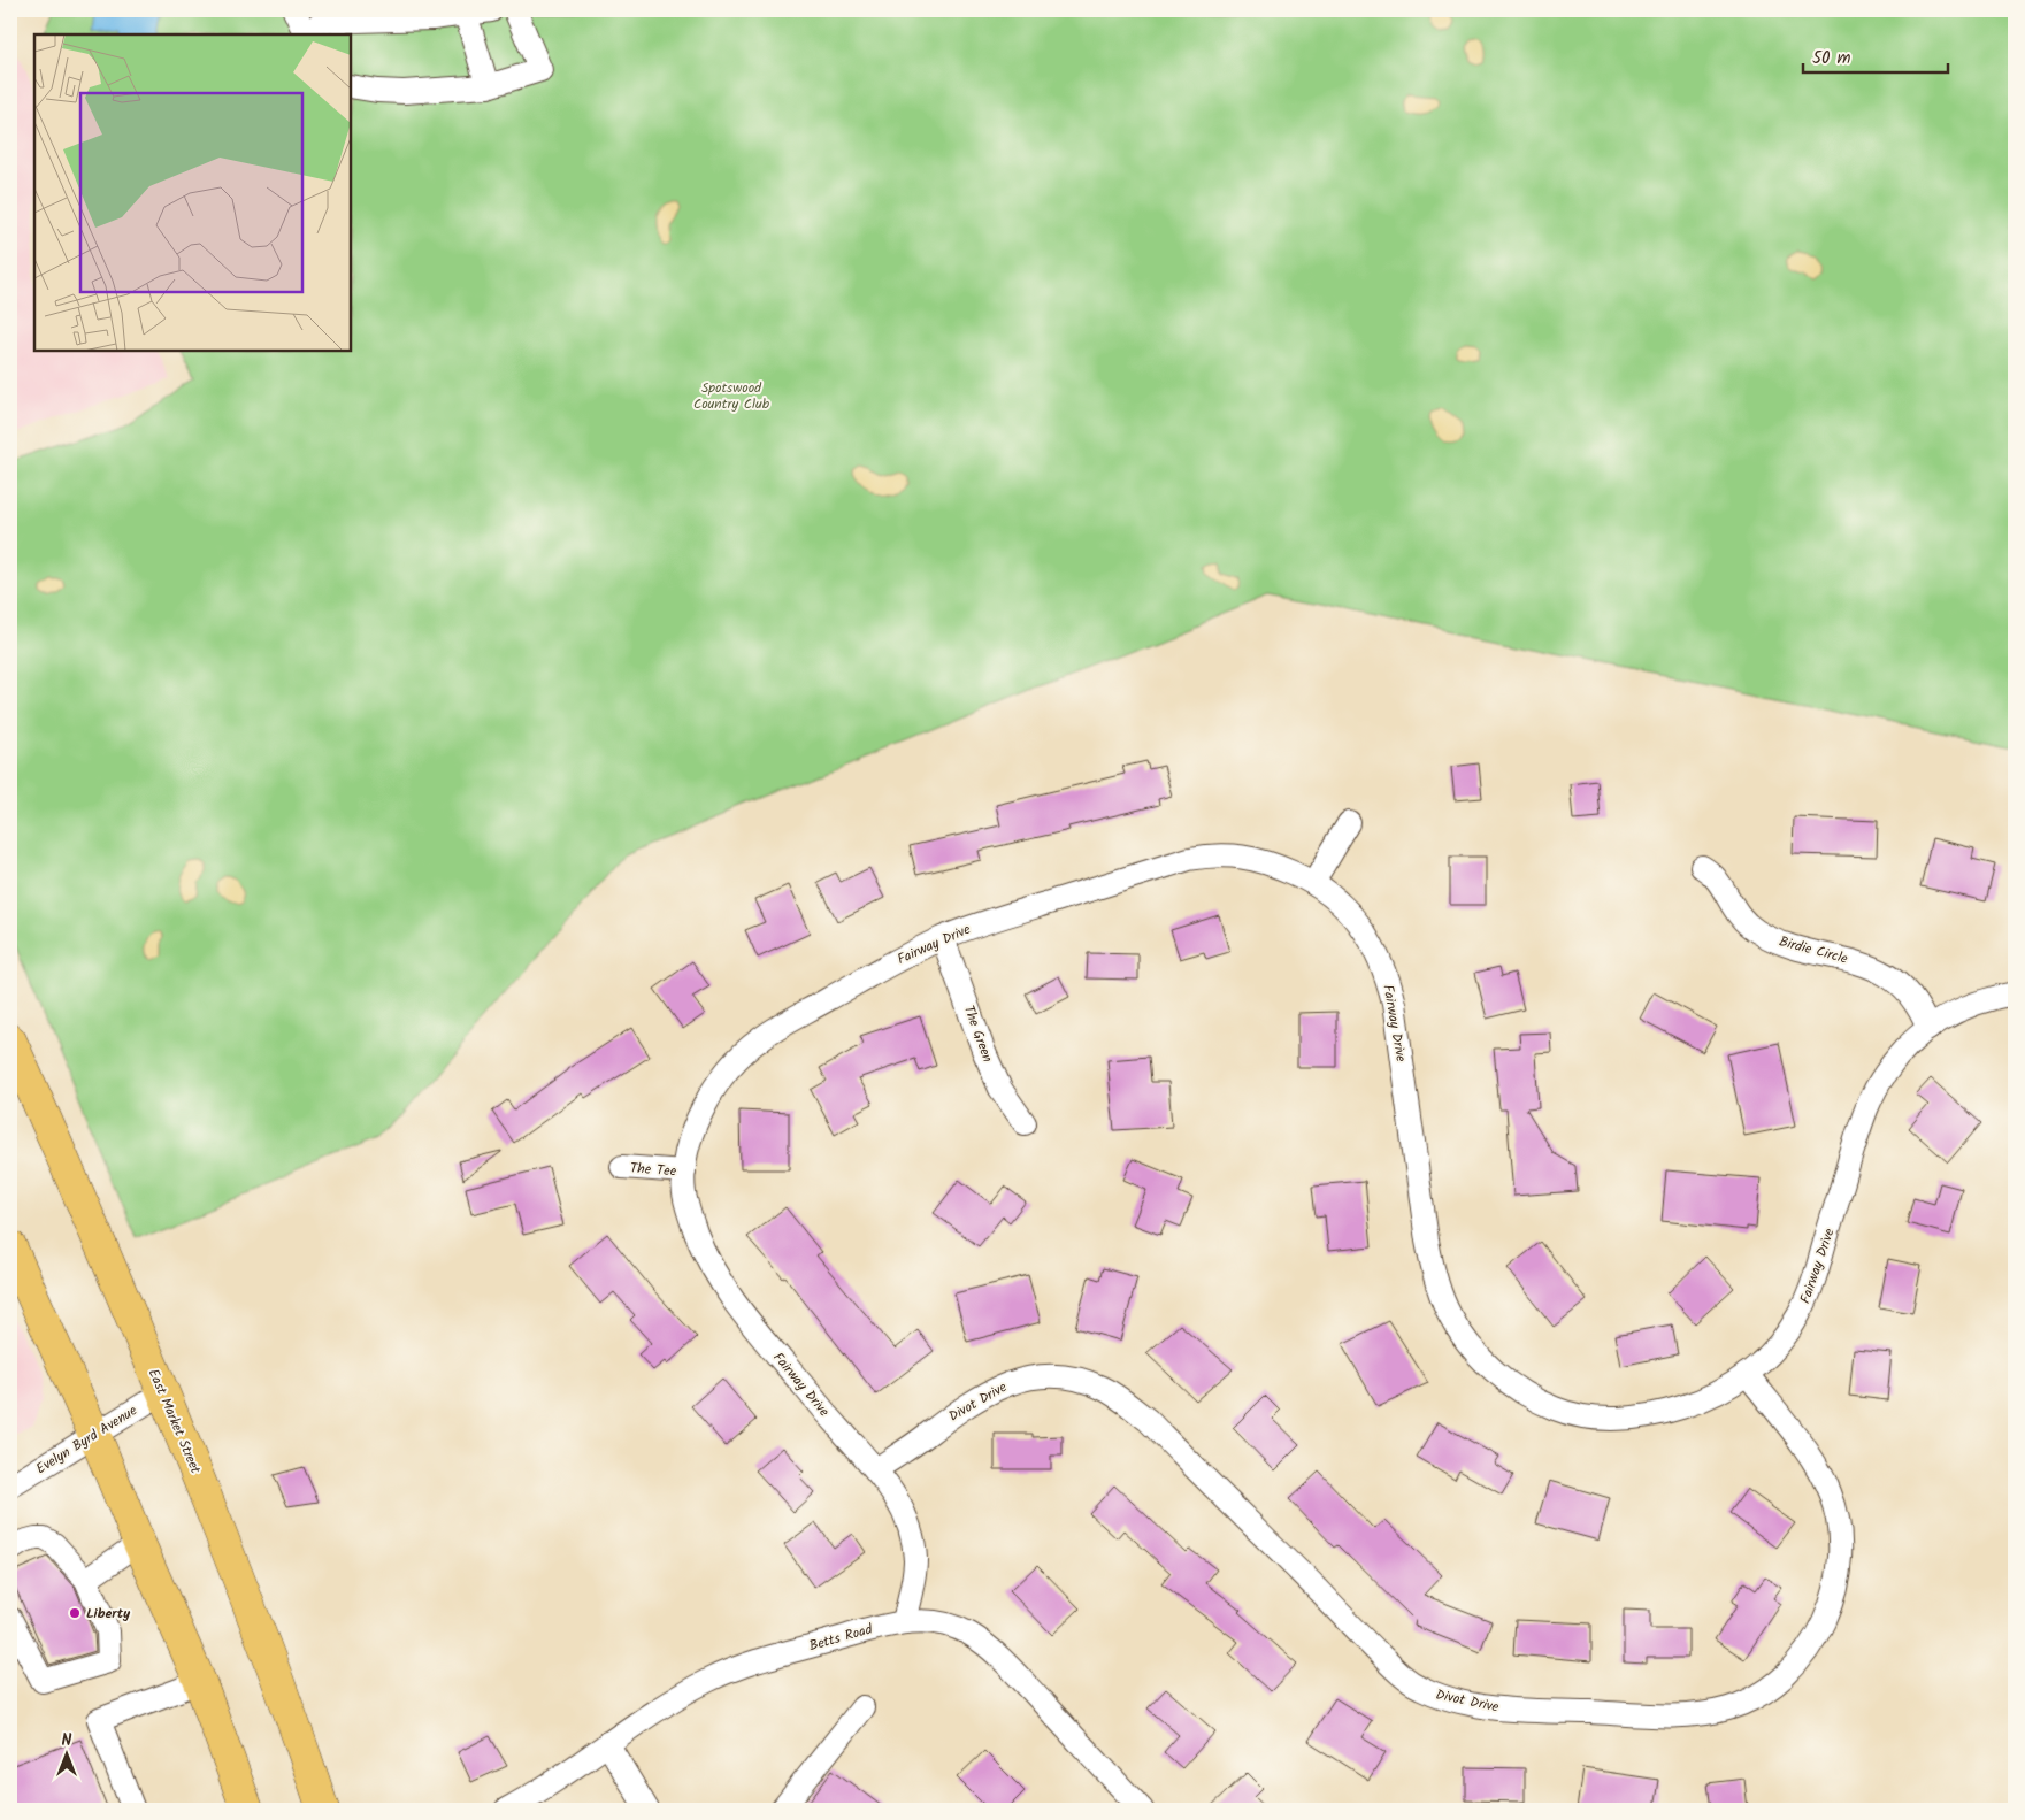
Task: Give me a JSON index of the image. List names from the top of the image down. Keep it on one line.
{"streets":{"highway":["East Market Street"],"street":["Fairway Drive","Birdie Circle","The Green","The Tee","Divot Drive","Evelyn Byrd Avenue","Betts Road"]},"crossings":[["Fairway Drive","Birdie Circle"],["Fairway Drive","The Green"],["Fairway Drive","The Tee"],["Fairway Drive","Divot Drive"],["Fairway Drive","Betts Road"],["East Market Street","Evelyn Byrd Avenue"]],"parks":["Spotswood Country Club"],"places":["Liberty"],"scale_bar":"50 m","north":"top"}
